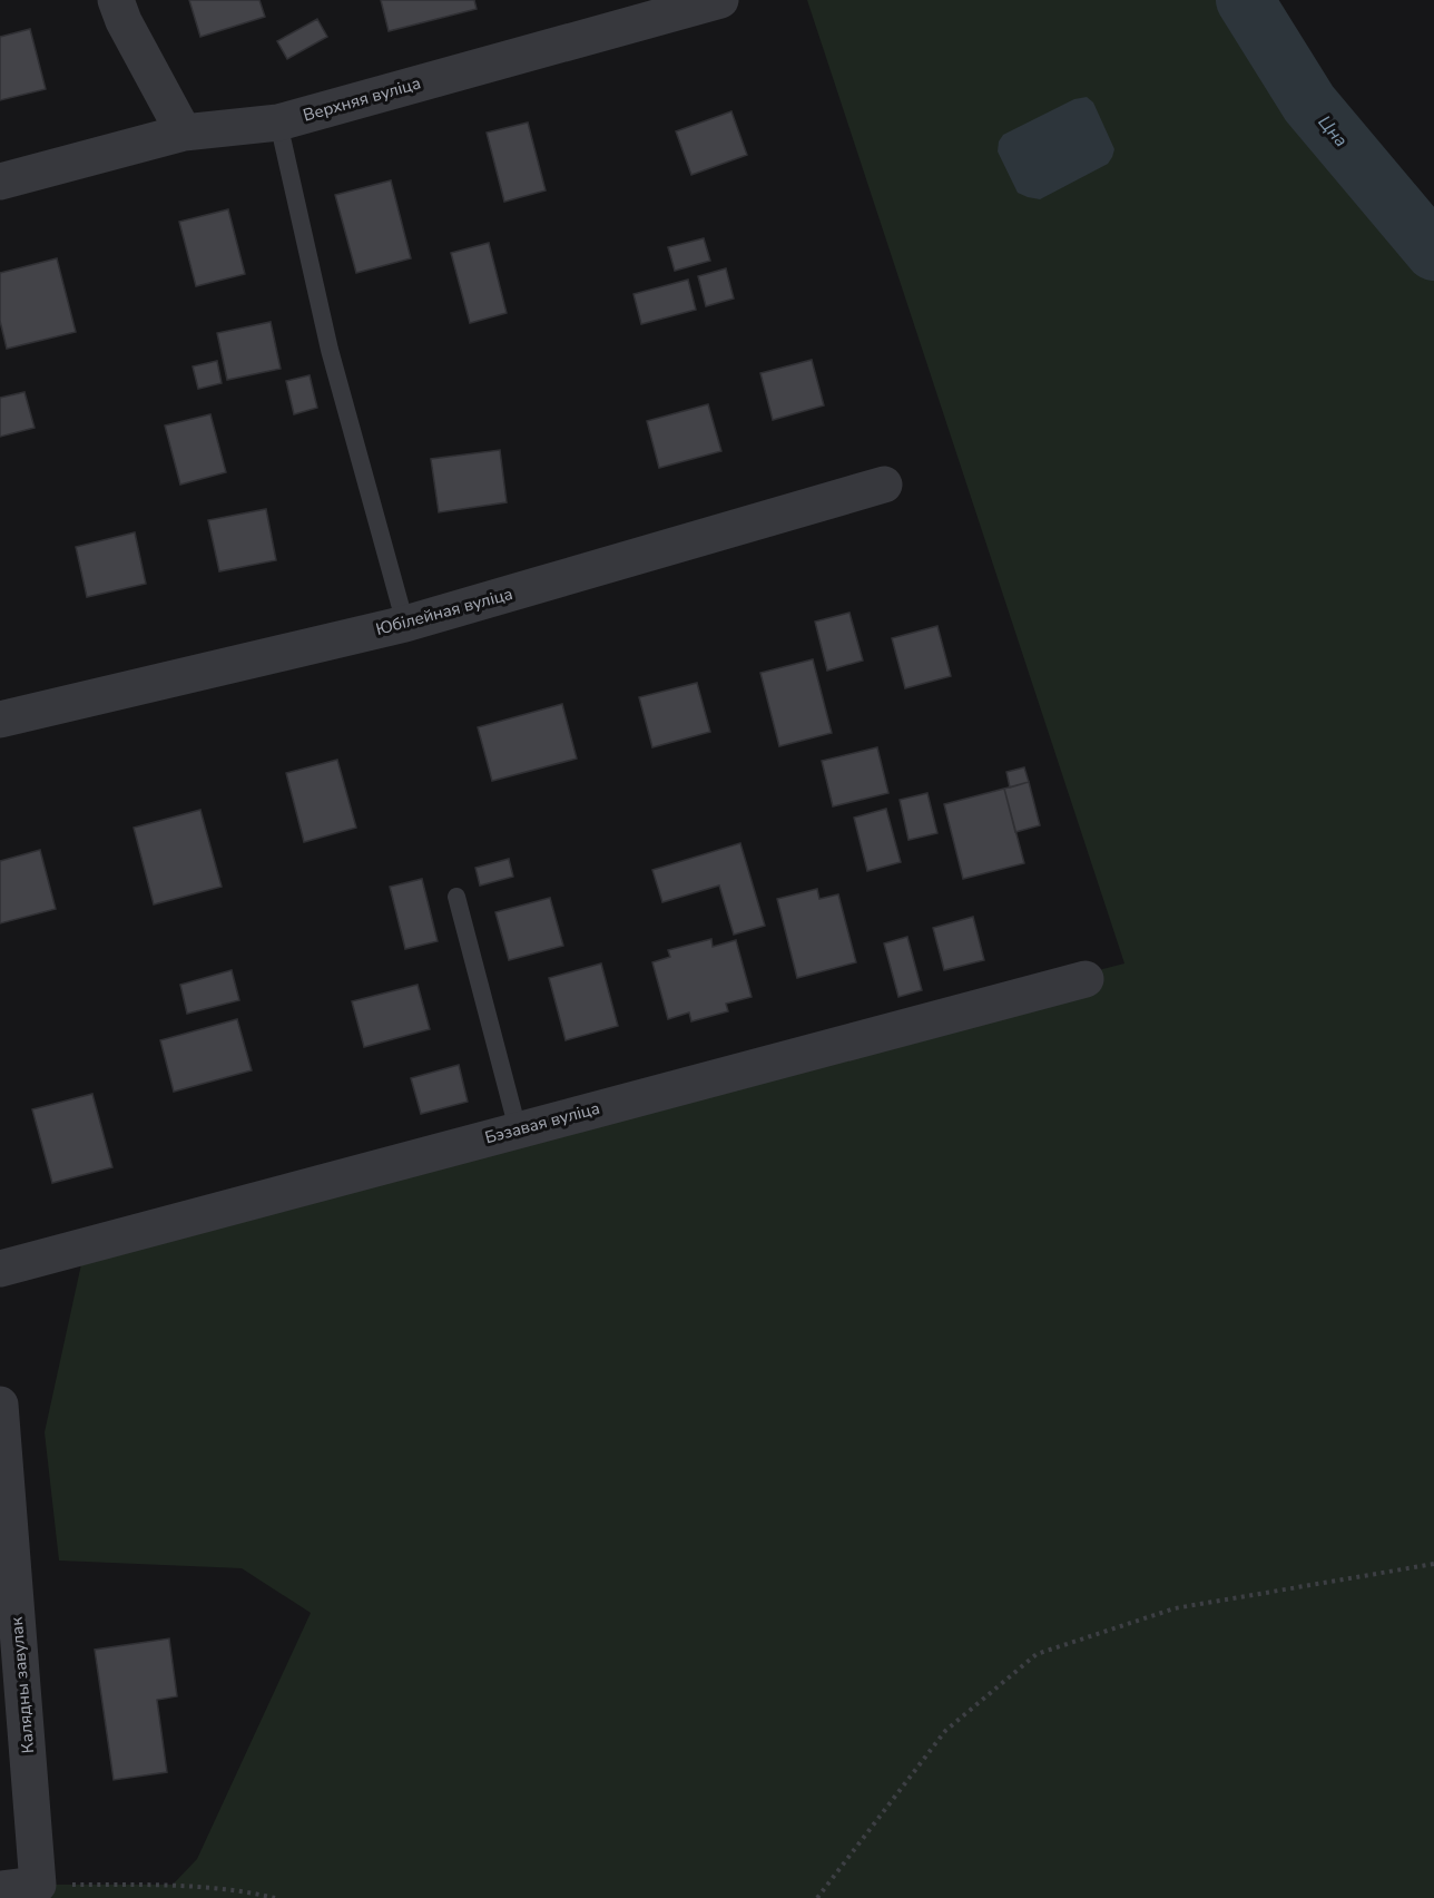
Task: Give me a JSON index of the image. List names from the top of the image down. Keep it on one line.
{"streets":{"street":["Верхняя вуліца","Юбілейная вуліца","Бэзавая вуліца","Калядны завулак"]},"water":["Цна"]}
